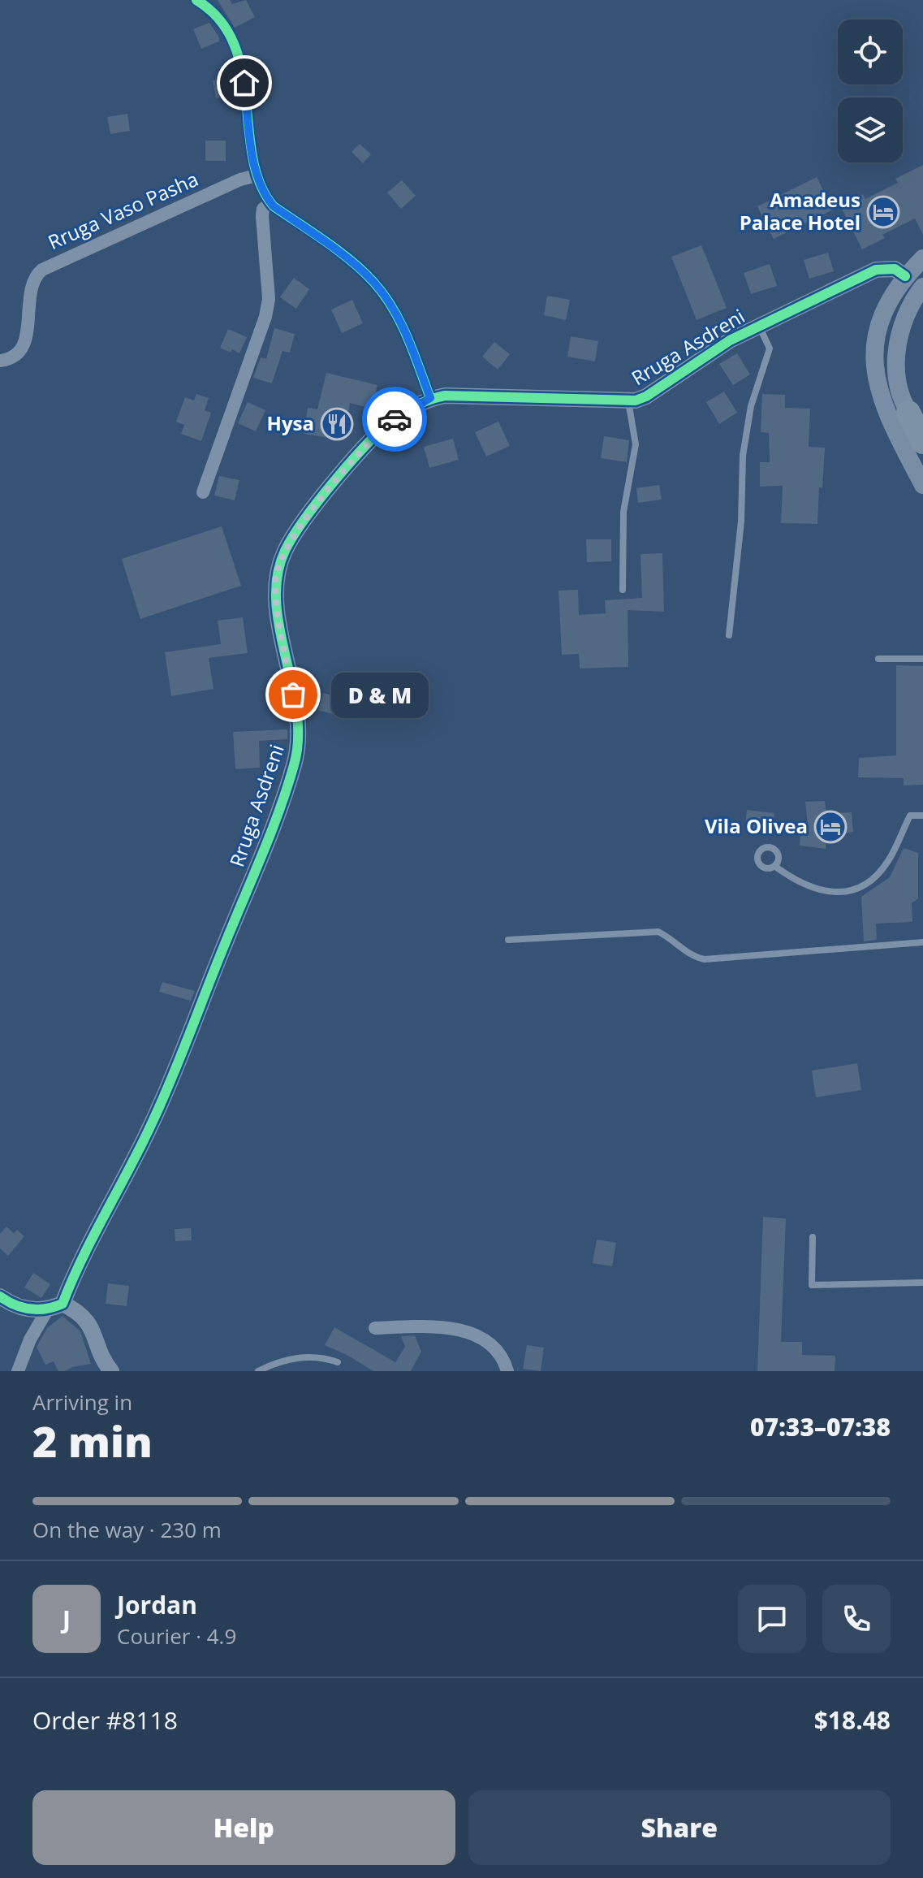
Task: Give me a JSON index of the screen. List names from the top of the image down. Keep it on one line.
{"streets":{"street":["Rruga Vaso Pasha","Rruga Asdreni"]},"places":{"hotel":["Amadeus Palace Hotel","Vila Olivea"],"restaurant":["Hysa"],"other":["D & M"]},"page":{"bubble":"D & M","heading":["2 min","Arriving in","07:33–07:38"],"panel":["Jordan","Courier · 4.9","Order #8118","$18.48"],"bar":"On the way · 230 m","round":"J","buttons":["Help","Share"]}}
